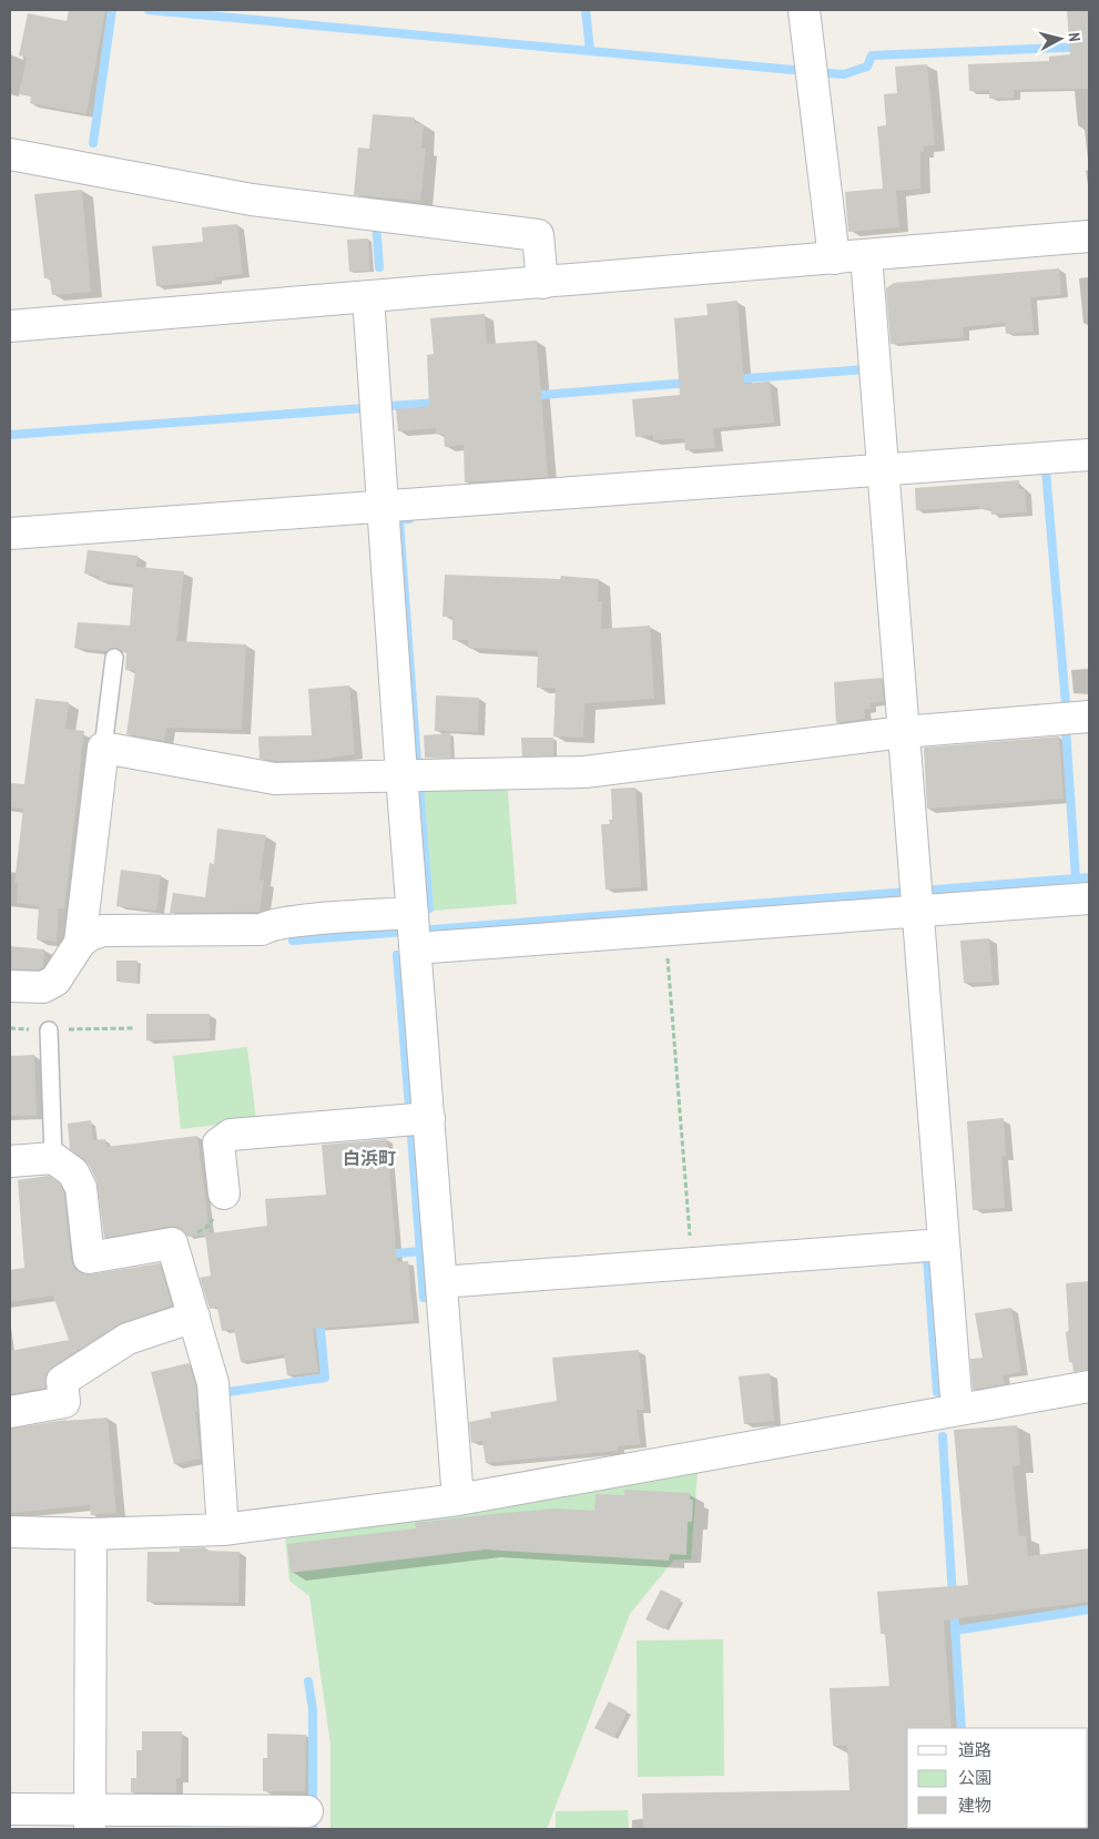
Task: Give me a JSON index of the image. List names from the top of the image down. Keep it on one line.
{"districts":["白浜町"],"legend":["道路","公園","建物"],"north":"right"}
